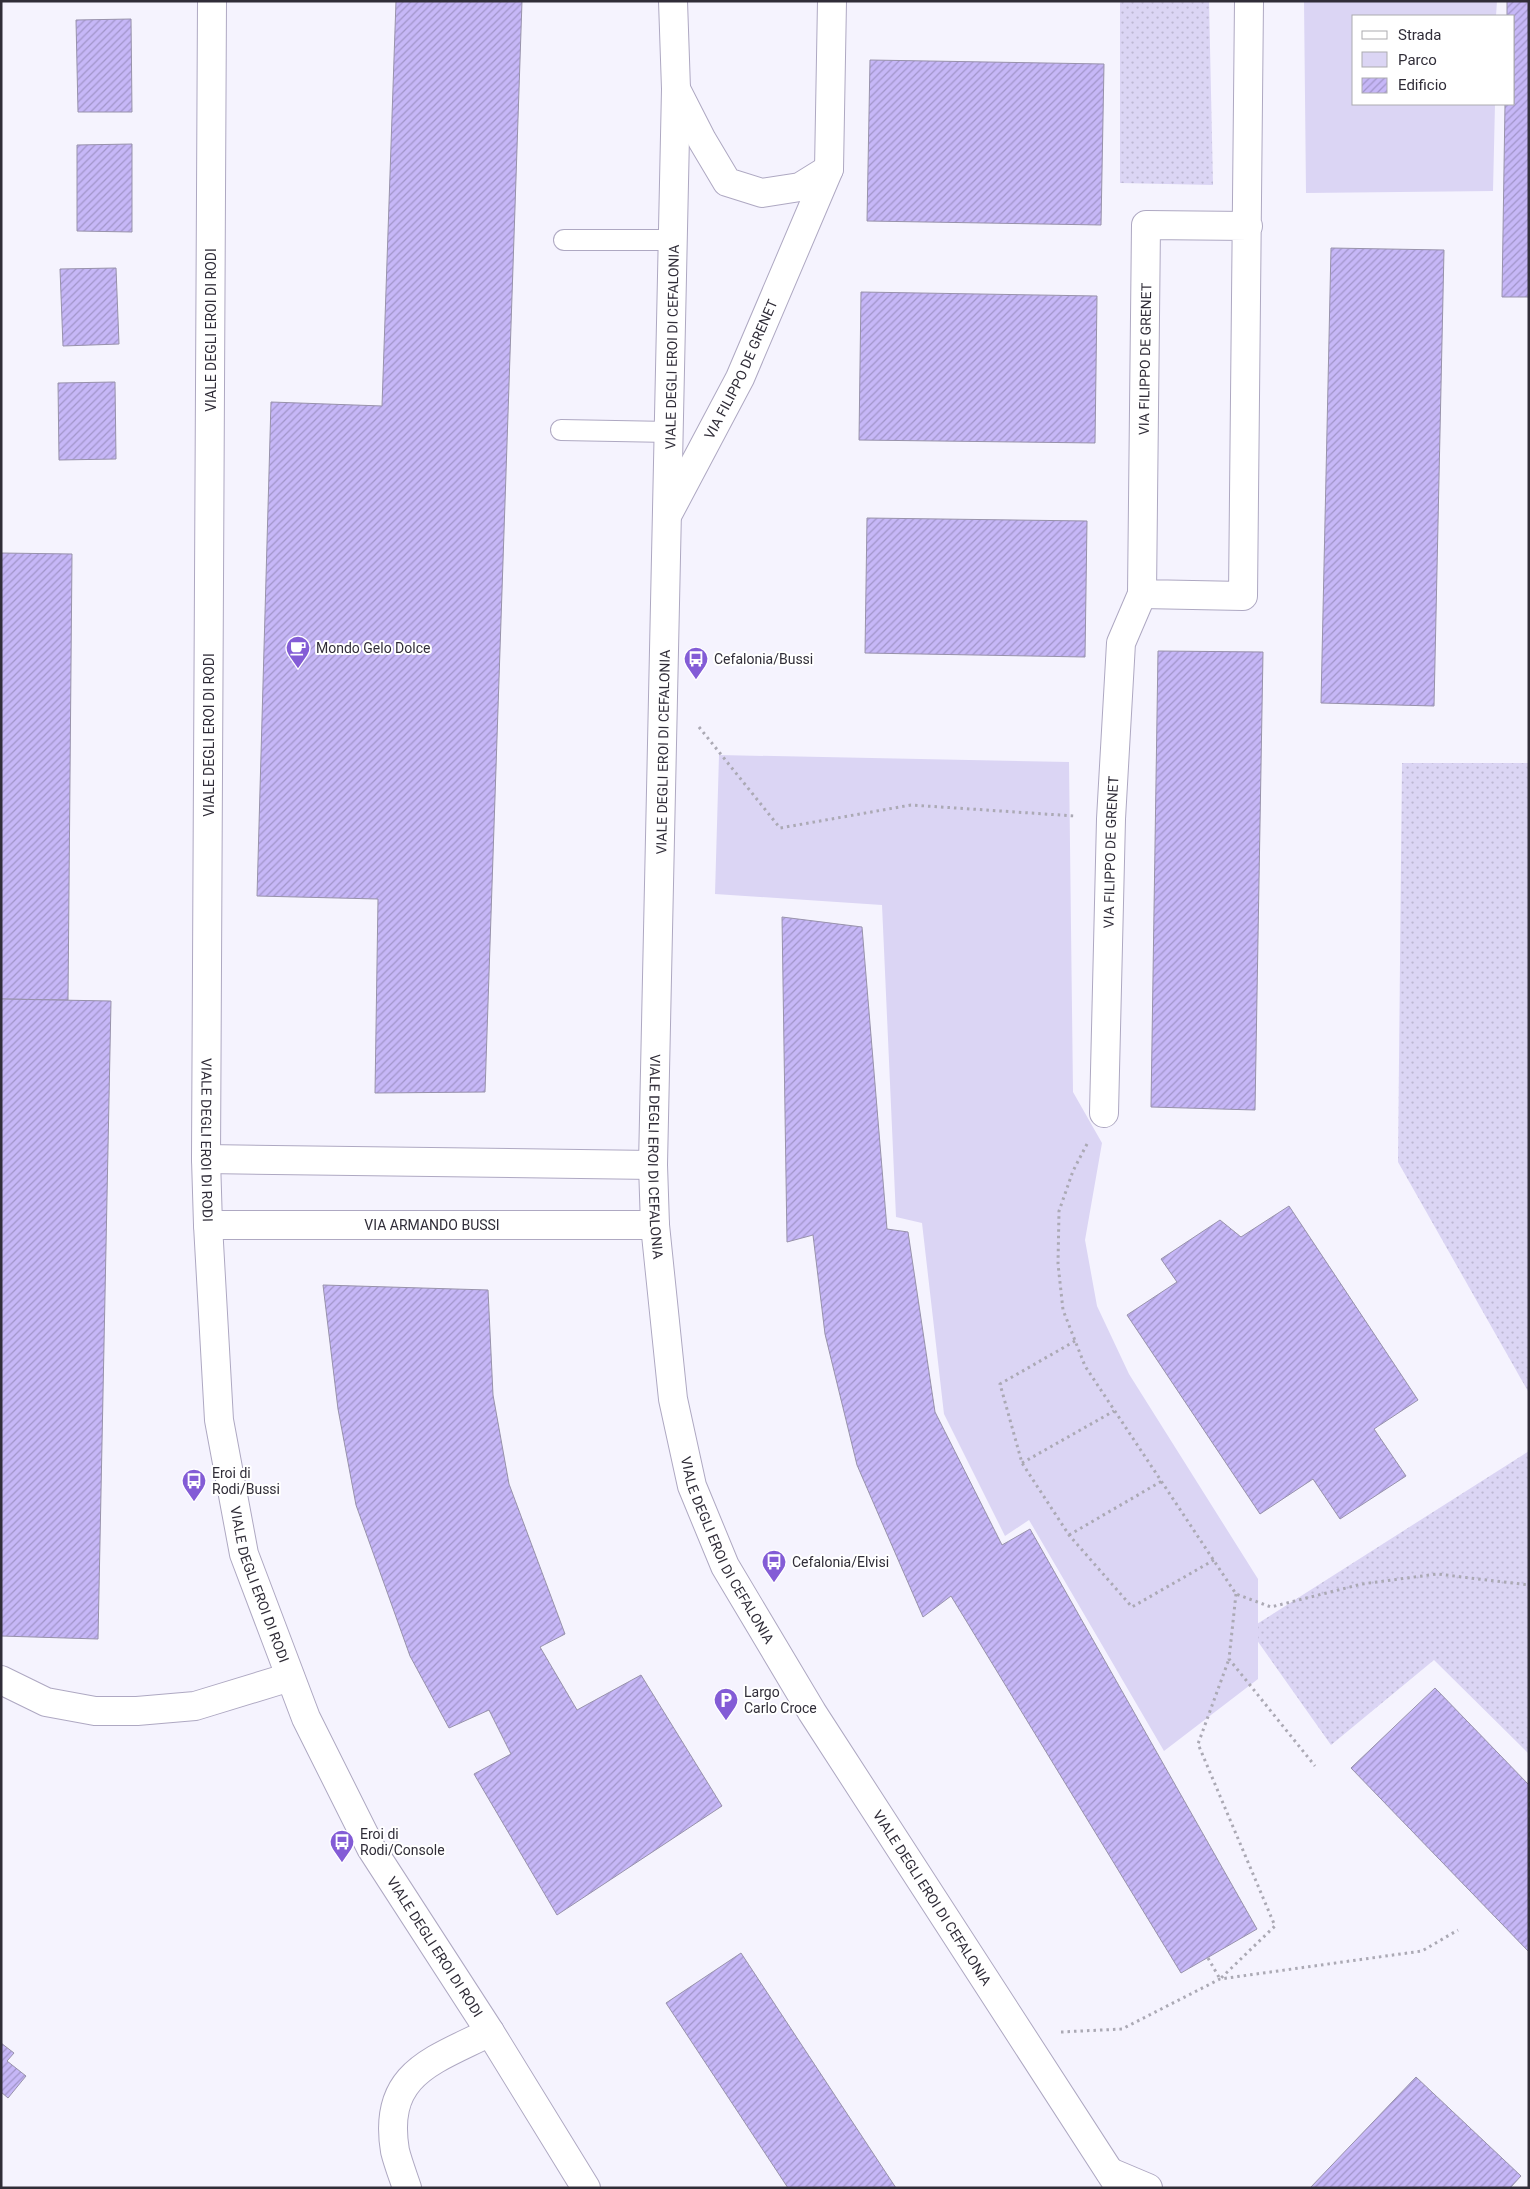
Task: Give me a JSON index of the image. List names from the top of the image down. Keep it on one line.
{"streets":{"main road":["VIALE DEGLI EROI DI RODI","VIALE DEGLI EROI DI CEFALONIA","VIA FILIPPO DE GRENET","VIA ARMANDO BUSSI"]},"crossings":[["VIALE DEGLI EROI DI RODI","VIA ARMANDO BUSSI"],["VIALE DEGLI EROI DI CEFALONIA","VIA FILIPPO DE GRENET"],["VIALE DEGLI EROI DI CEFALONIA","VIA ARMANDO BUSSI"]],"places":{"cafe":["Mondo Gelo Dolce"],"bus stop":["Cefalonia/Bussi","Eroi di Rodi/Bussi","Cefalonia/Elvisi","Eroi di Rodi/Console"],"parking":["Largo Carlo Croce"]},"legend":["Strada","Parco","Edificio"]}
